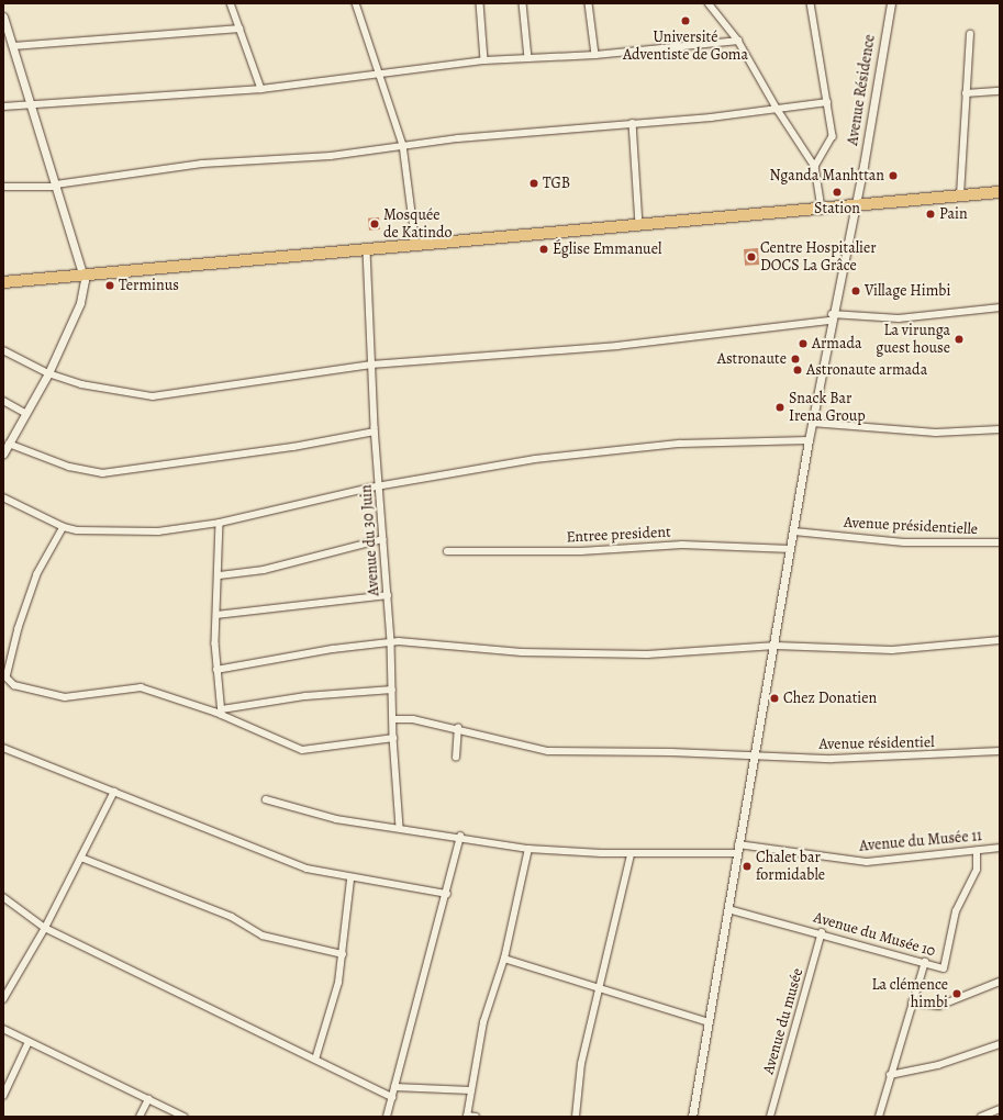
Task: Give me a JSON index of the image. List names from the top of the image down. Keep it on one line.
{"streets":{"street":["Avenue Résidence","Avenue présidentielle","Entree president","Avenue du 30 Juin","Avenue résidentiel","Avenue du Musée 11","Avenue du Musée 10","Avenue du musée"]},"crossings":[["Avenue Résidence","Avenue présidentielle"],["Avenue Résidence","Entree president"],["Avenue Résidence","Avenue résidentiel"],["Avenue Résidence","Avenue du Musée 11"],["Avenue Résidence","Avenue du Musée 10"],["Avenue du 30 Juin","Avenue résidentiel"],["Avenue du 30 Juin","Avenue du Musée 11"],["Avenue du Musée 11","Avenue du Musée 10"],["Avenue du Musée 10","Avenue du musée"]],"places":["Université Adventiste de Goma","Nganda Manhttan","TGB","Station","Pain","Mosquée de Katindo","Église Emmanuel","Centre Hospitalier DOCS La Grâce","Terminus","Village Himbi","La virunga guest house","Armada","Astronaute","Astronaute armada","Snack Bar Irena Group","Chez Donatien","Chalet bar formidable","La clémence himbi"]}
